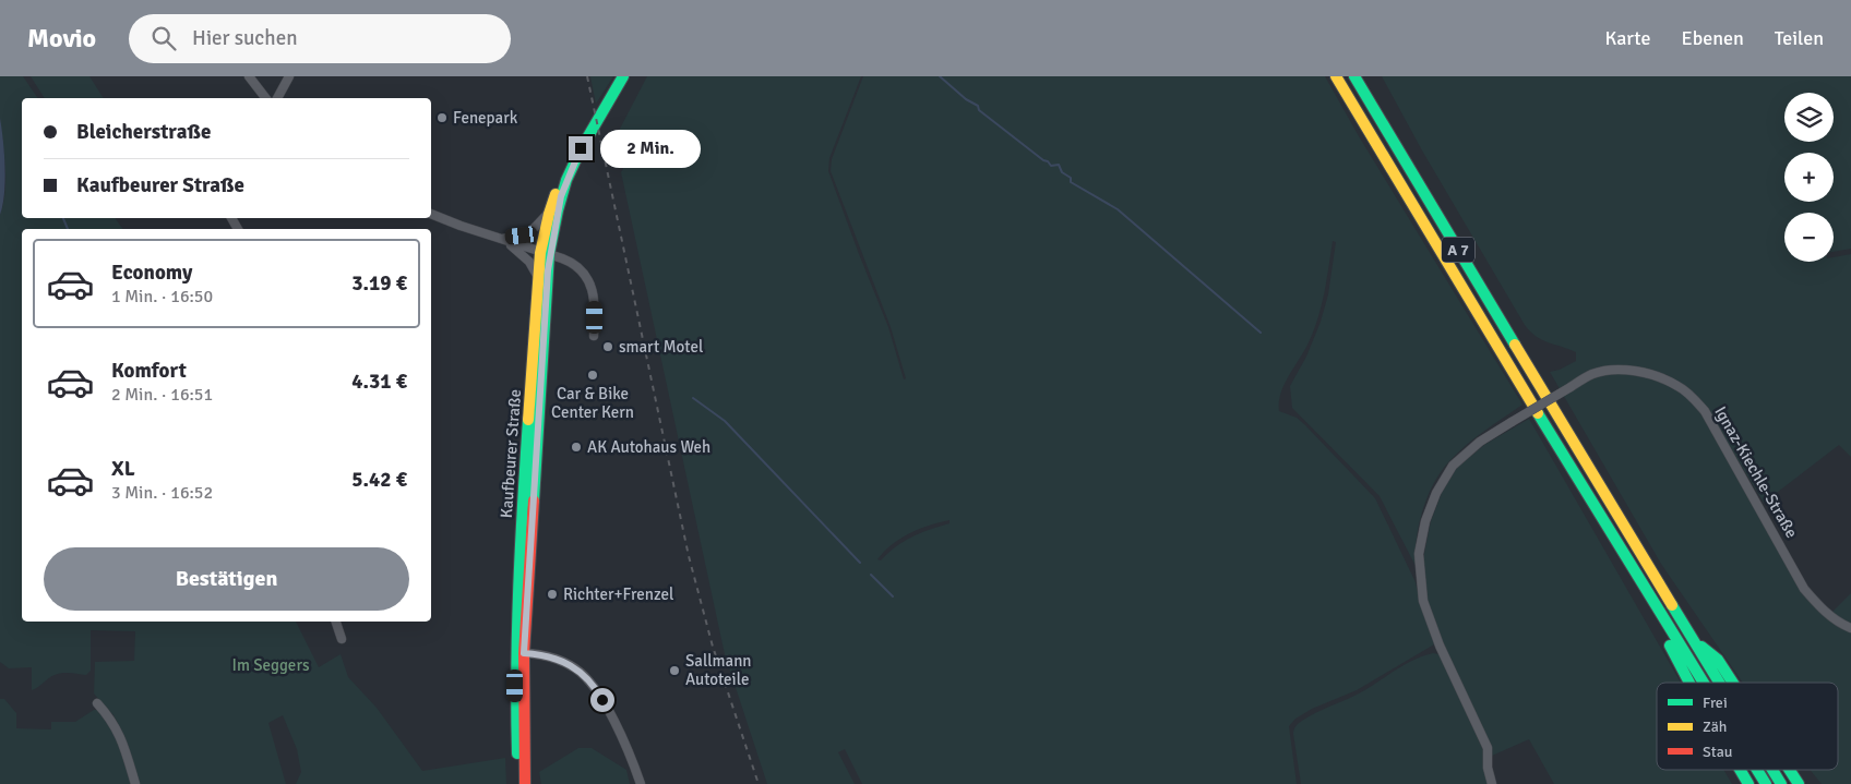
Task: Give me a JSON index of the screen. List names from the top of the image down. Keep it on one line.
{"streets":{"main road":["A 7","Kaufbeurer Straße"],"street":["Ignaz-Kiechle-Straße"]},"parks":["Im Seggers"],"places":["Fenepark","smart Motel","Car & Bike Center Kern","AK Autohaus Weh","Richter+Frenzel","Sallmann Autoteile"],"legend":["Frei","Zäh","Stau"],"page":{"header":"Movio","search":"Hier suchen","nav":["Karte","Ebenen","Teilen"],"map_buttons":["+","−"],"banner":["Bleicherstraße","Kaufbeurer Straße"],"bubble":"2 Min.","list":[{"name":"Economy","note":"1 Min. · 16:50","value":"3.19 €"},{"name":"Komfort","note":"2 Min. · 16:51","value":"4.31 €"},{"name":"XL","note":"3 Min. · 16:52","value":"5.42 €"}],"buttons":"Bestätigen"}}
